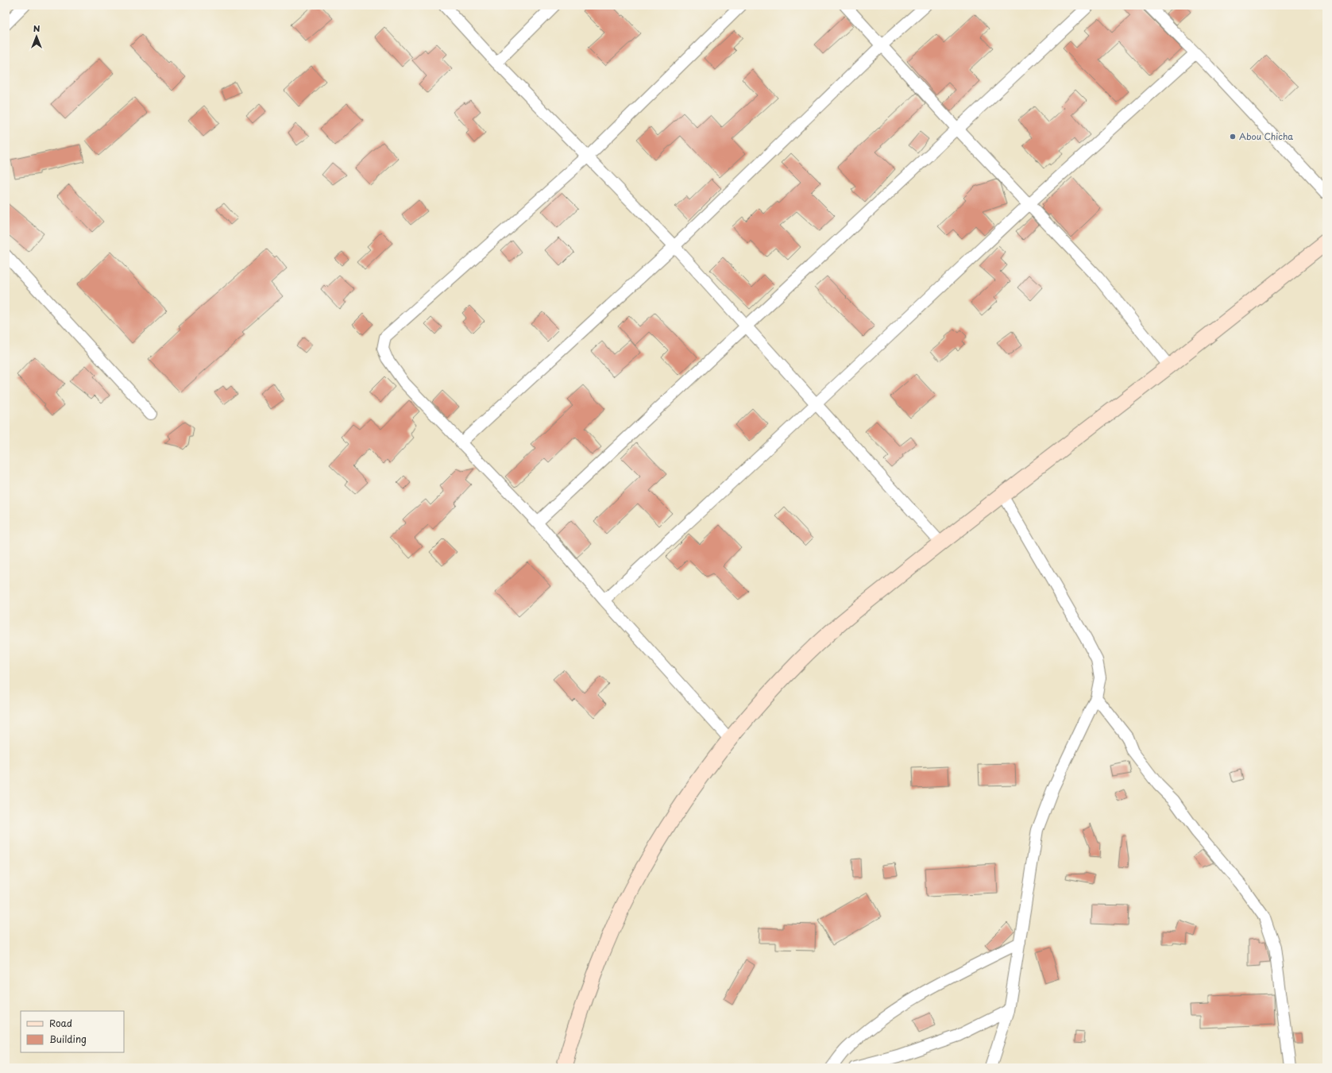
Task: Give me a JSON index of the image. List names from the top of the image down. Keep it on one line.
{"places":["Abou Chicha"],"legend":["Road","Building"],"north":"top"}
